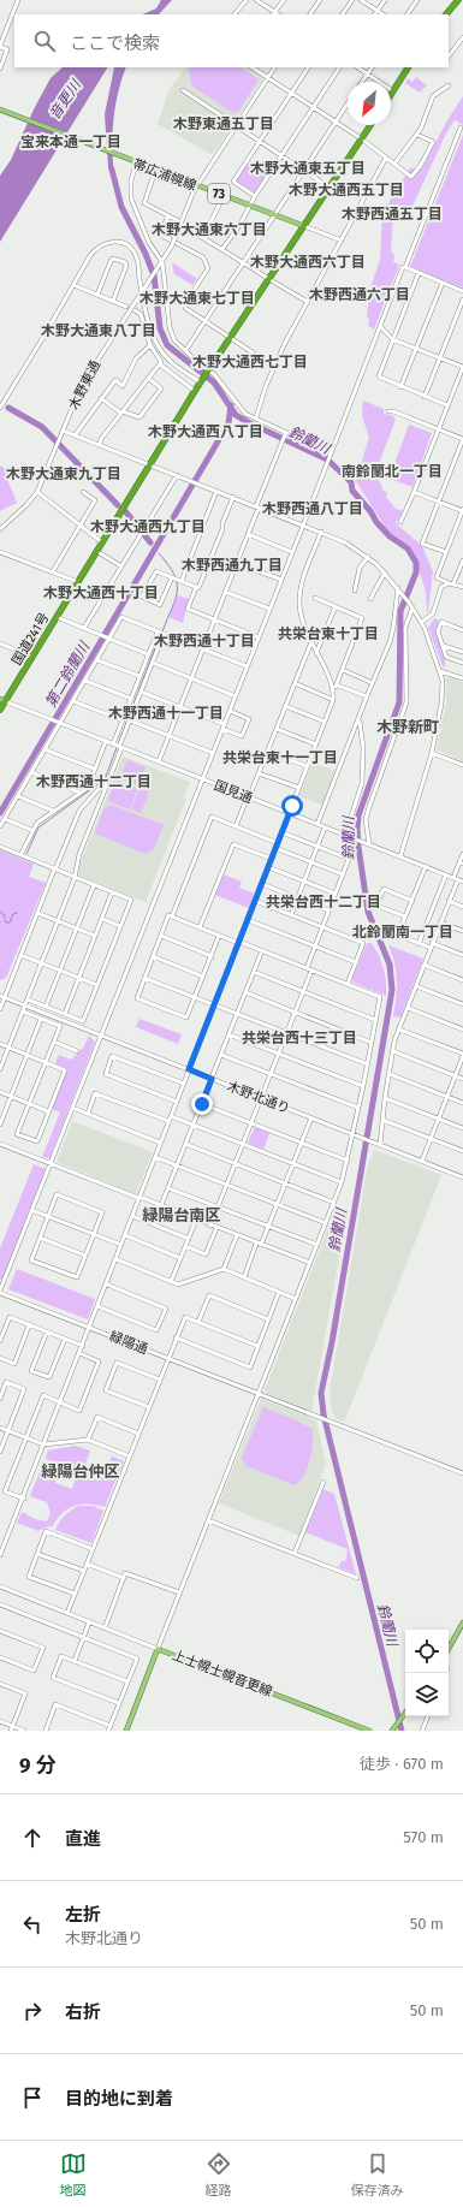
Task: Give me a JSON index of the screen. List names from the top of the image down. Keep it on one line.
{"streets":{"highway":["国道241号"],"main road":["帯広浦幌線","73","上士幌士幌音更線"],"street":["木野東通","国見通","木野北通り","緑陽通"]},"crossings":[["帯広浦幌線","木野東通"],["帯広浦幌線","国道241号"],["国道241号","国見通"]],"districts":["木野東通五丁目","宝来本通一丁目","木野大通東五丁目","木野大通西五丁目","木野西通五丁目","木野大通東六丁目","木野大通西六丁目","木野西通六丁目","木野大通東七丁目","木野大通東八丁目","木野大通西七丁目","木野大通西八丁目","南鈴蘭北一丁目","木野大通東九丁目","木野西通八丁目","木野大通西九丁目","木野西通九丁目","木野大通西十丁目","共栄台東十丁目","木野西通十丁目","木野西通十一丁目","木野新町","共栄台東十一丁目","木野西通十二丁目","共栄台西十二丁目","北鈴蘭南一丁目","共栄台西十三丁目","緑陽台南区","緑陽台仲区"],"water":["音更川","鈴蘭川","第二鈴蘭川"],"north":"bottom left","page":{"search":"ここで検索","heading":["9 分","徒歩 · 670 m"],"list":[["直進","570 m"],["左折","木野北通り","50 m"],["右折","50 m"],"目的地に到着"],"nav":["地図","経路","保存済み"]}}
